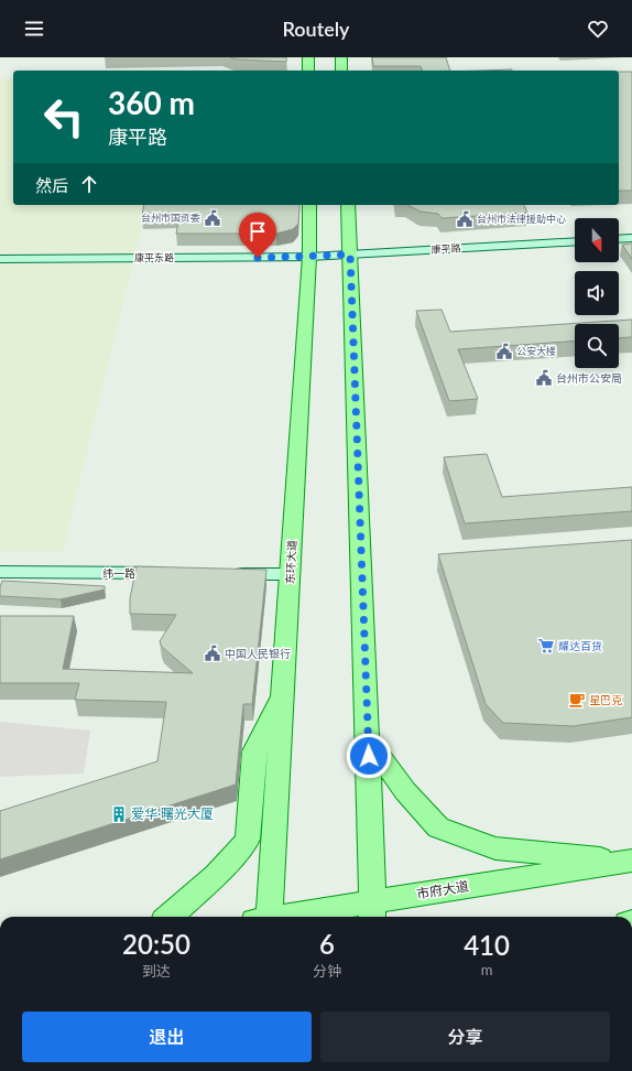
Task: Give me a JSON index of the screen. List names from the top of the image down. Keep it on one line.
{"streets":{"main road":["东环大道","市府大道"],"street":["康平路","康平东路","纬一路"]},"crossings":[["康平路","康平东路"],["康平路","东环大道"],["康平东路","东环大道"]],"places":{"public building":["台州市国资委","台州市法律援助中心","公安大楼","台州市公安局","中国人民银行"],"supermarket":["耀达百货"],"cafe":["星巴克"],"building":["爱华·曙光大厦"]},"north":"bottom","page":{"header":"Routely","turn":["360 m","康平路"],"then":"然后","eta":["20:50","到达","6","分钟","410","m"],"buttons":["退出","分享"]}}
